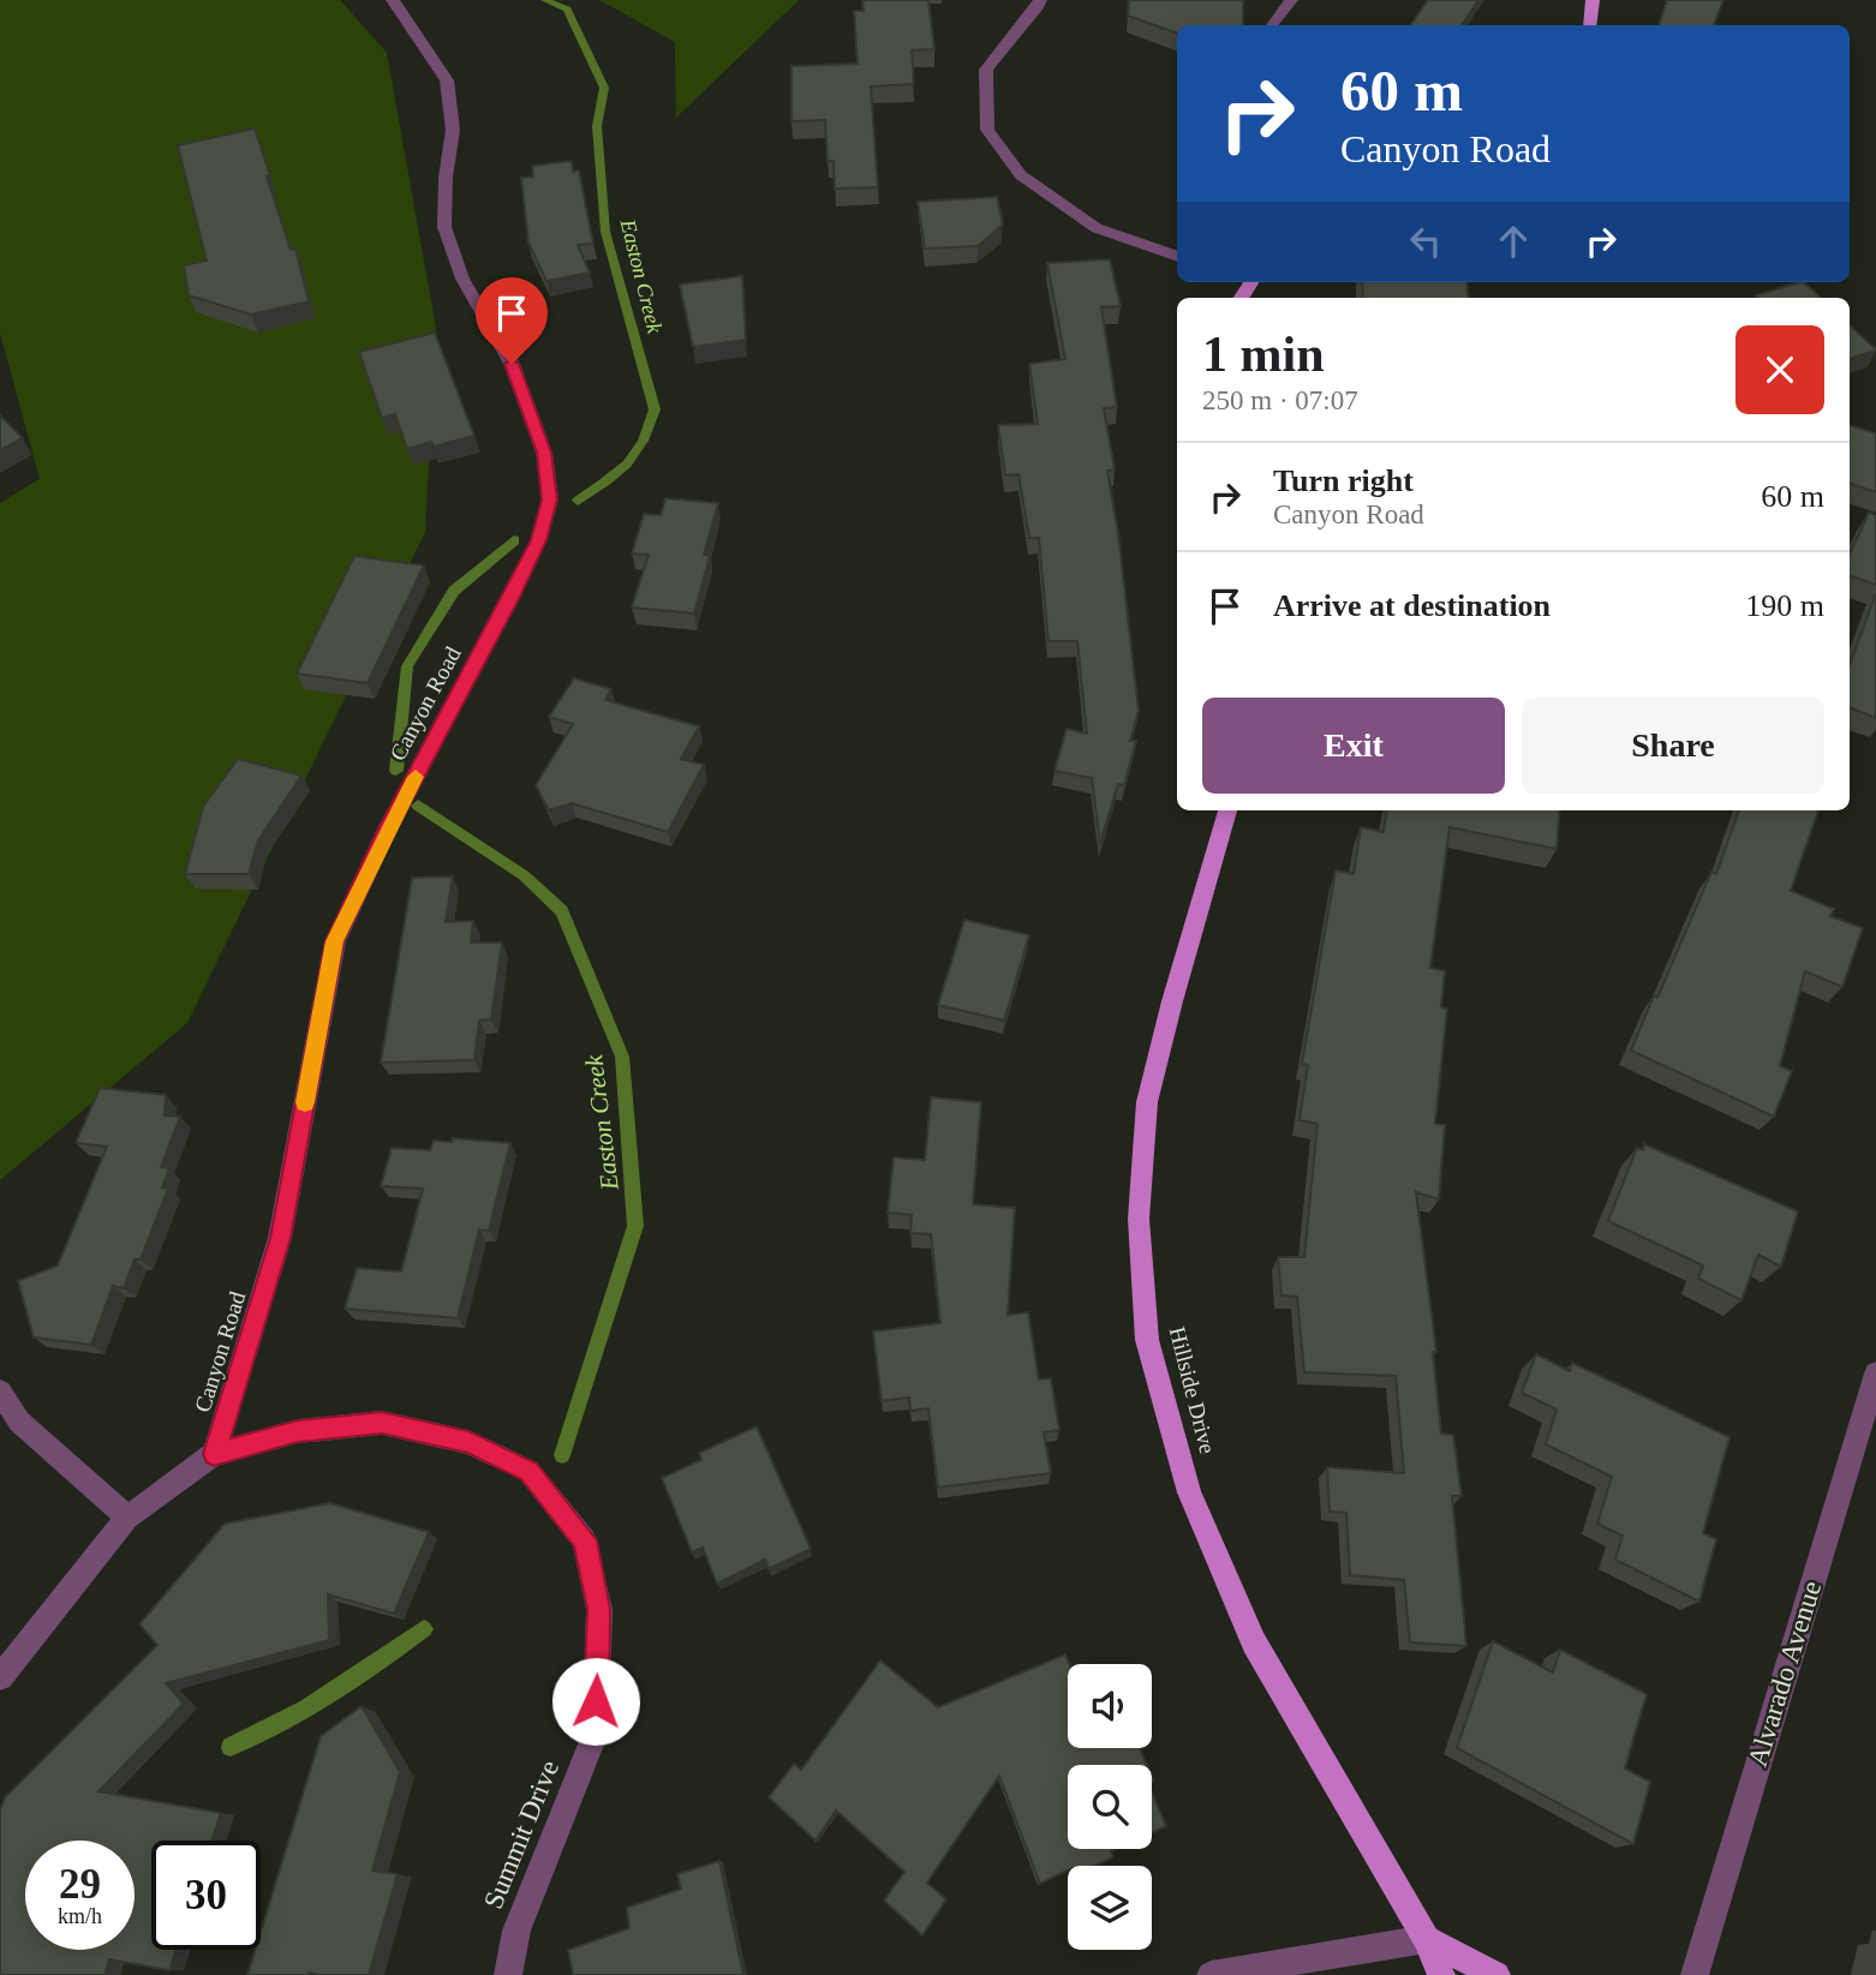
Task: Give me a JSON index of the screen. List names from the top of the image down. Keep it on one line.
{"streets":{"main road":["Hillside Drive"],"street":["Canyon Road","Alvarado Avenue","Summit Drive"]},"crossings":[["Canyon Road","Summit Drive"]],"water":["Easton Creek"],"page":{"turn":["60 m","Canyon Road"],"heading":["1 min","250 m · 07:07"],"list":[{"name":"Turn right","note":"Canyon Road","value":"60 m"},{"name":"Arrive at destination","value":"190 m"}],"buttons":["Exit","Share"],"speed":"29 km/h","limit":"30"}}
